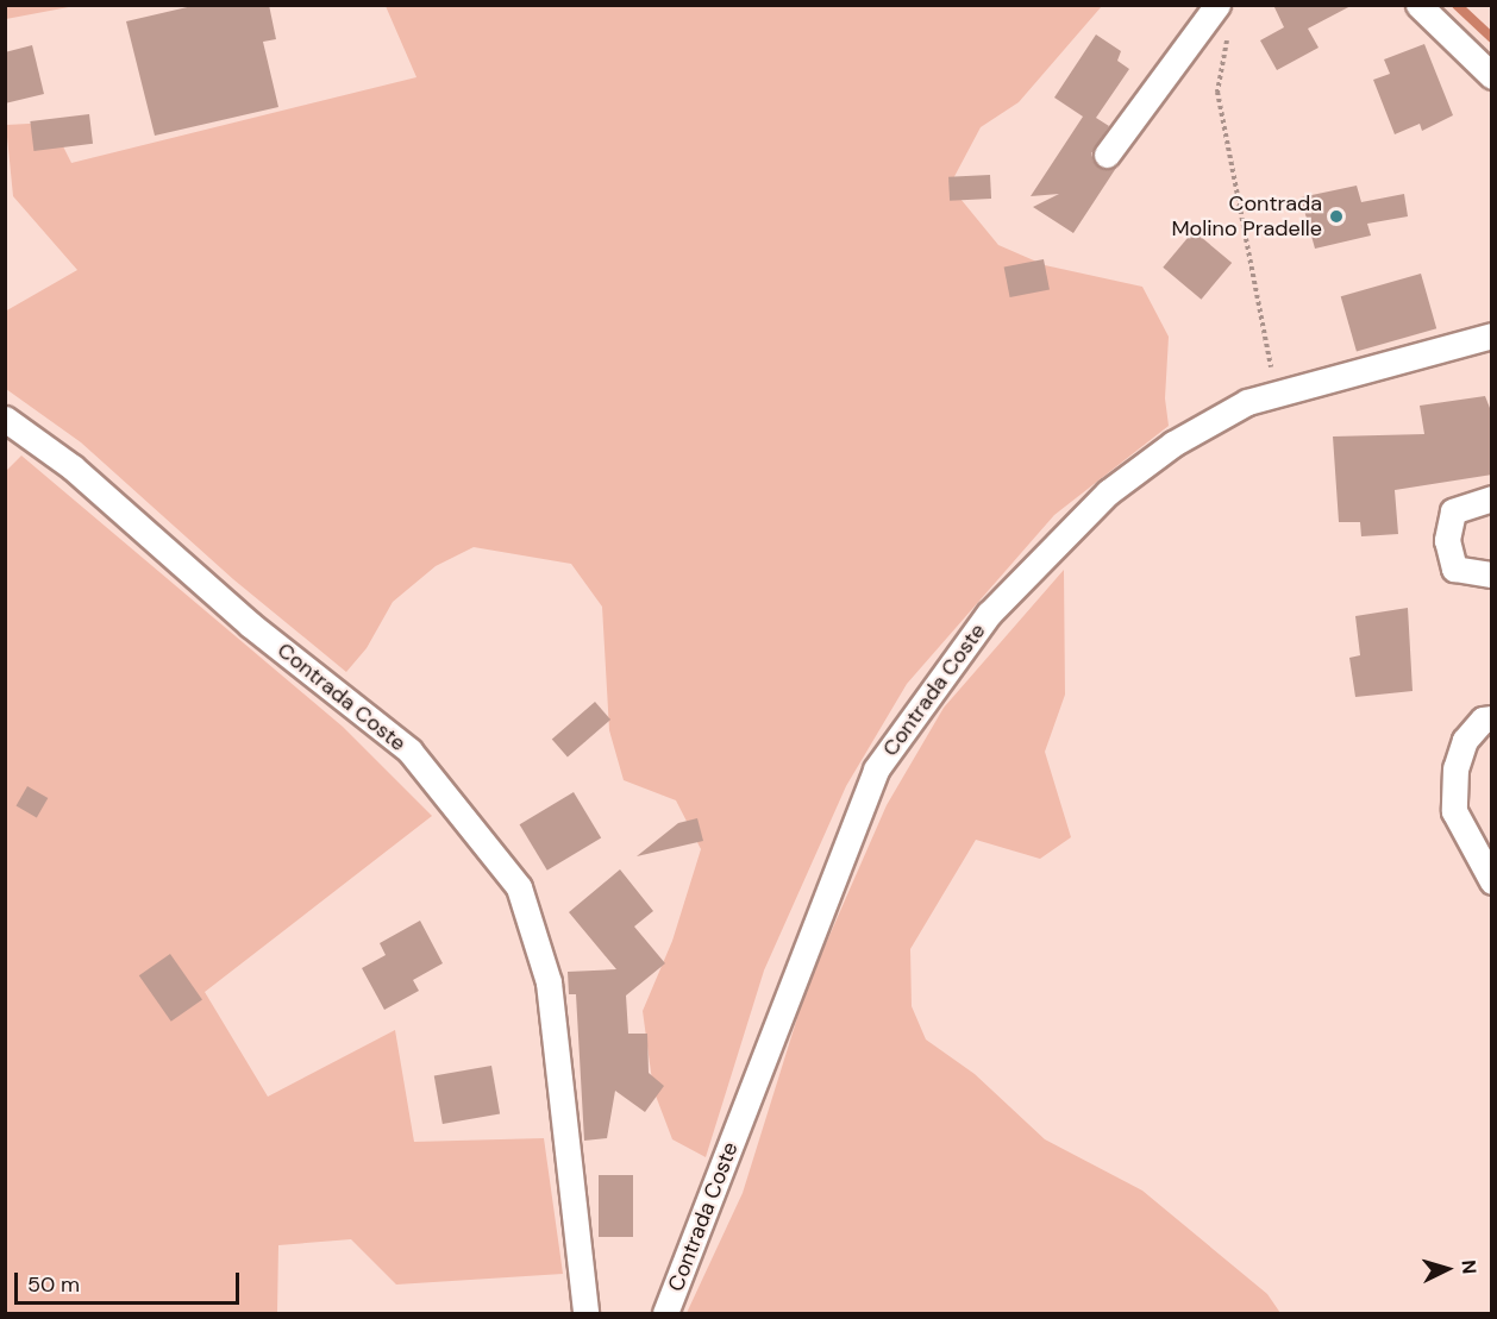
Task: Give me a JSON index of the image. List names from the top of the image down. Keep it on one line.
{"streets":{"street":["Contrada Coste"]},"places":["Contrada Molino Pradelle"],"scale_bar":"50 m","north":"right"}
